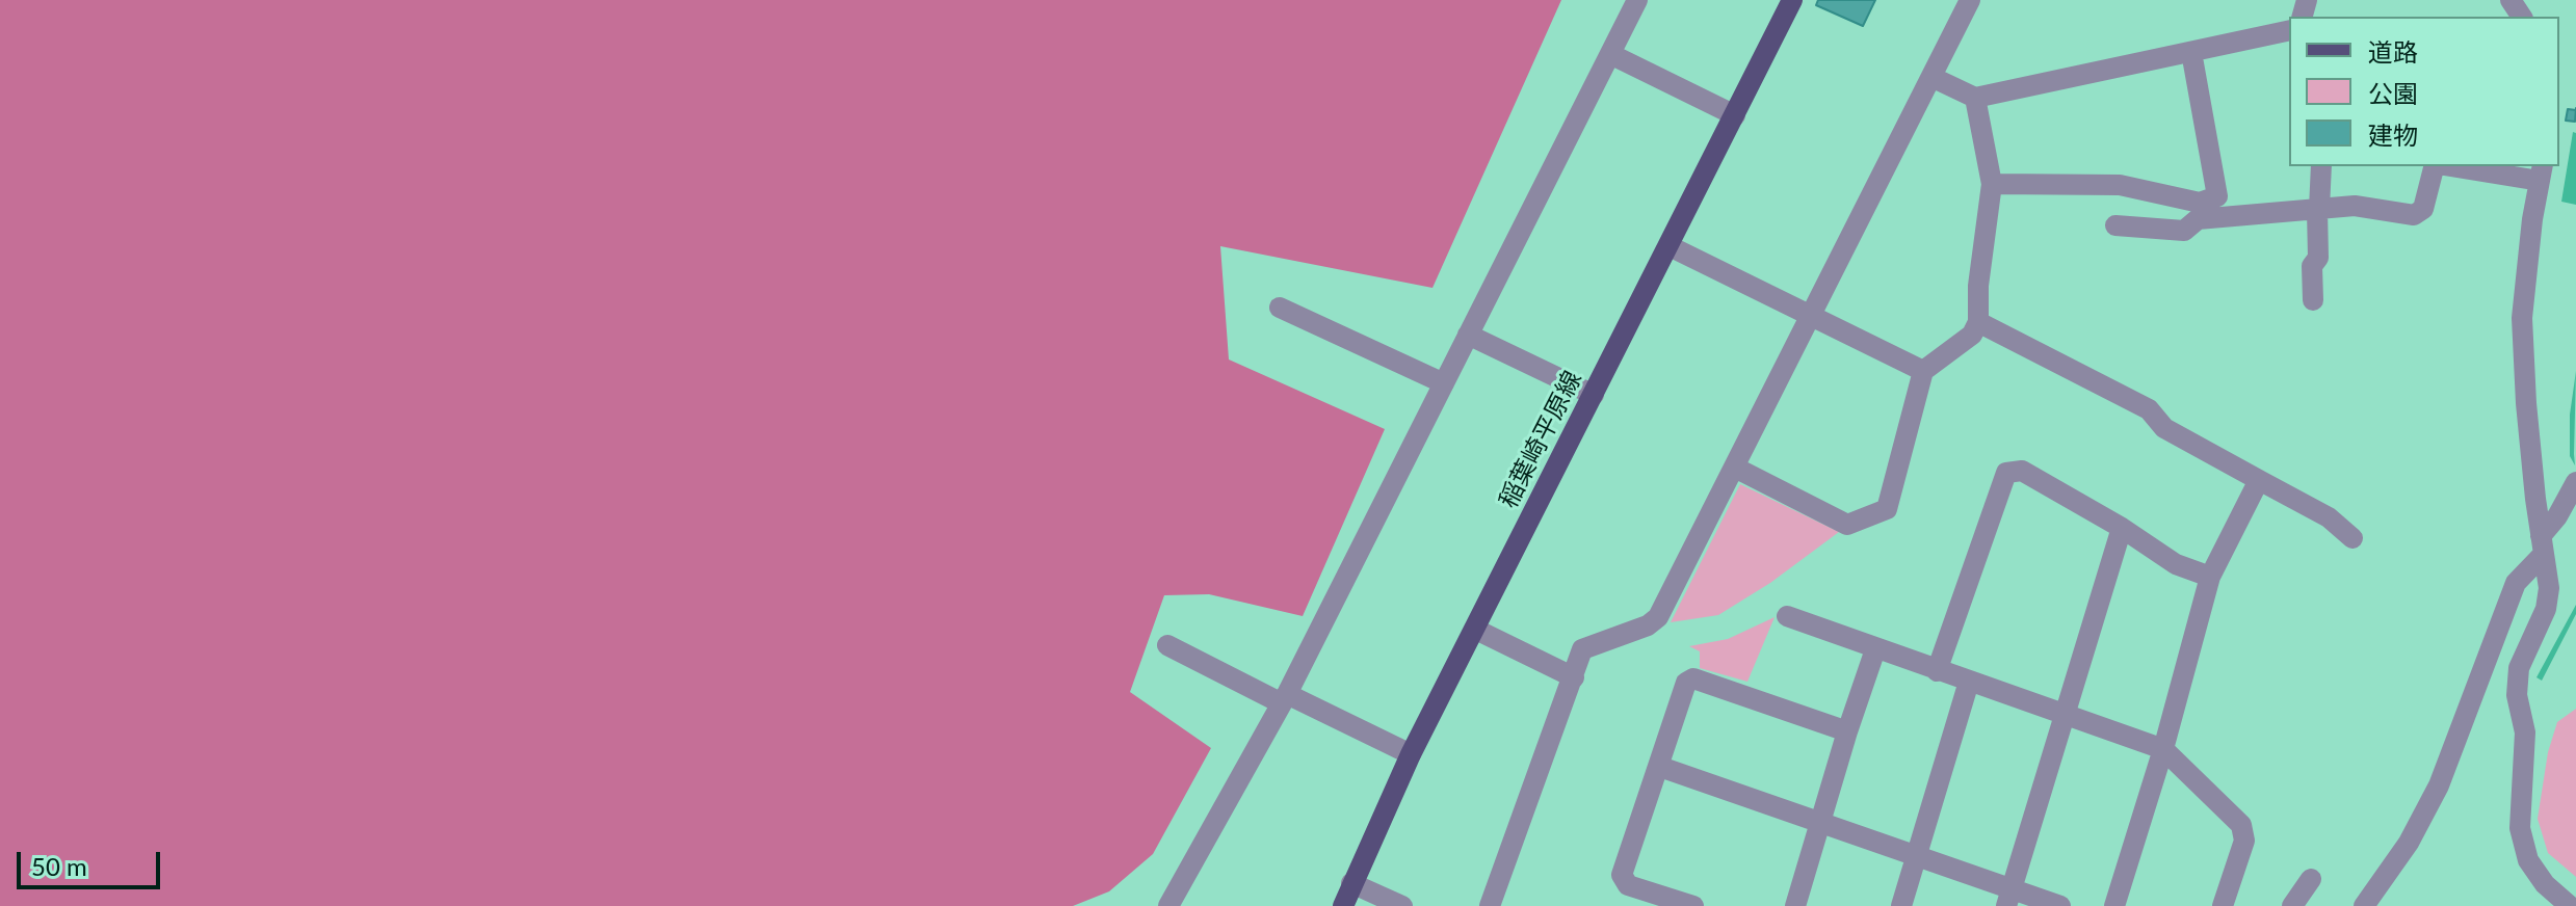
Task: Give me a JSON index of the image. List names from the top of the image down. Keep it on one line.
{"streets":{"main road":["稲葉崎平原線"]},"legend":["道路","公園","建物"],"scale_bar":"50 m"}
